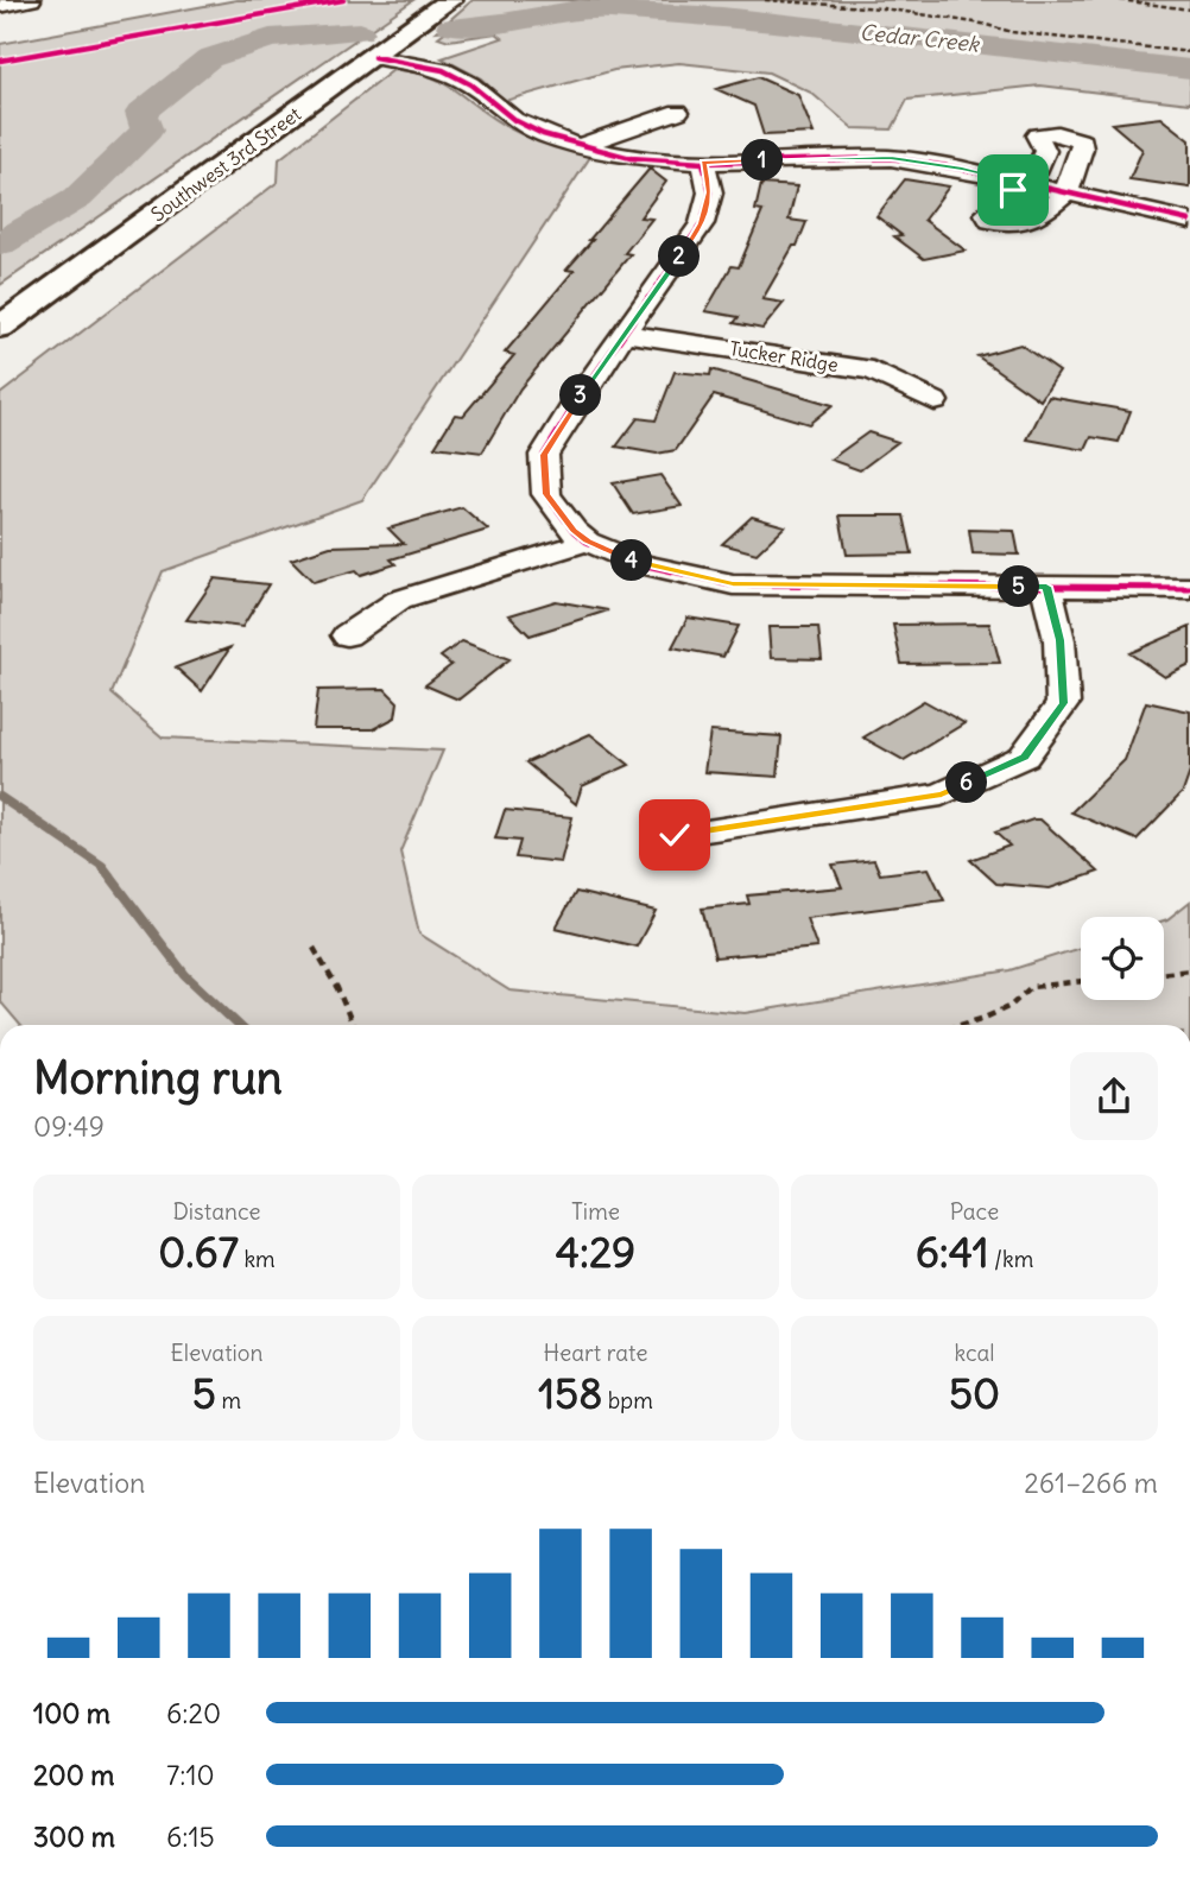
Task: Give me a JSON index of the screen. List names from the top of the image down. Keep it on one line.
{"streets":{"main road":["Southwest 3rd Street"],"street":["Tucker Ridge"]},"water":["Cedar Creek"],"page":{"pins":["1","2","3","4","5","6"],"heading":["Morning run","09:49"],"stats":[["Distance","0.67 km"],["Time","4:29"],["Pace","6:41 /km"],["Elevation","5 m"],["Heart rate","158 bpm"],["kcal","50"]],"chart":["Elevation","261–266 m"],"list":[{"name":"100 m","note":"6:20"},{"name":"200 m","note":"7:10"},{"name":"300 m","note":"6:15"}]}}
